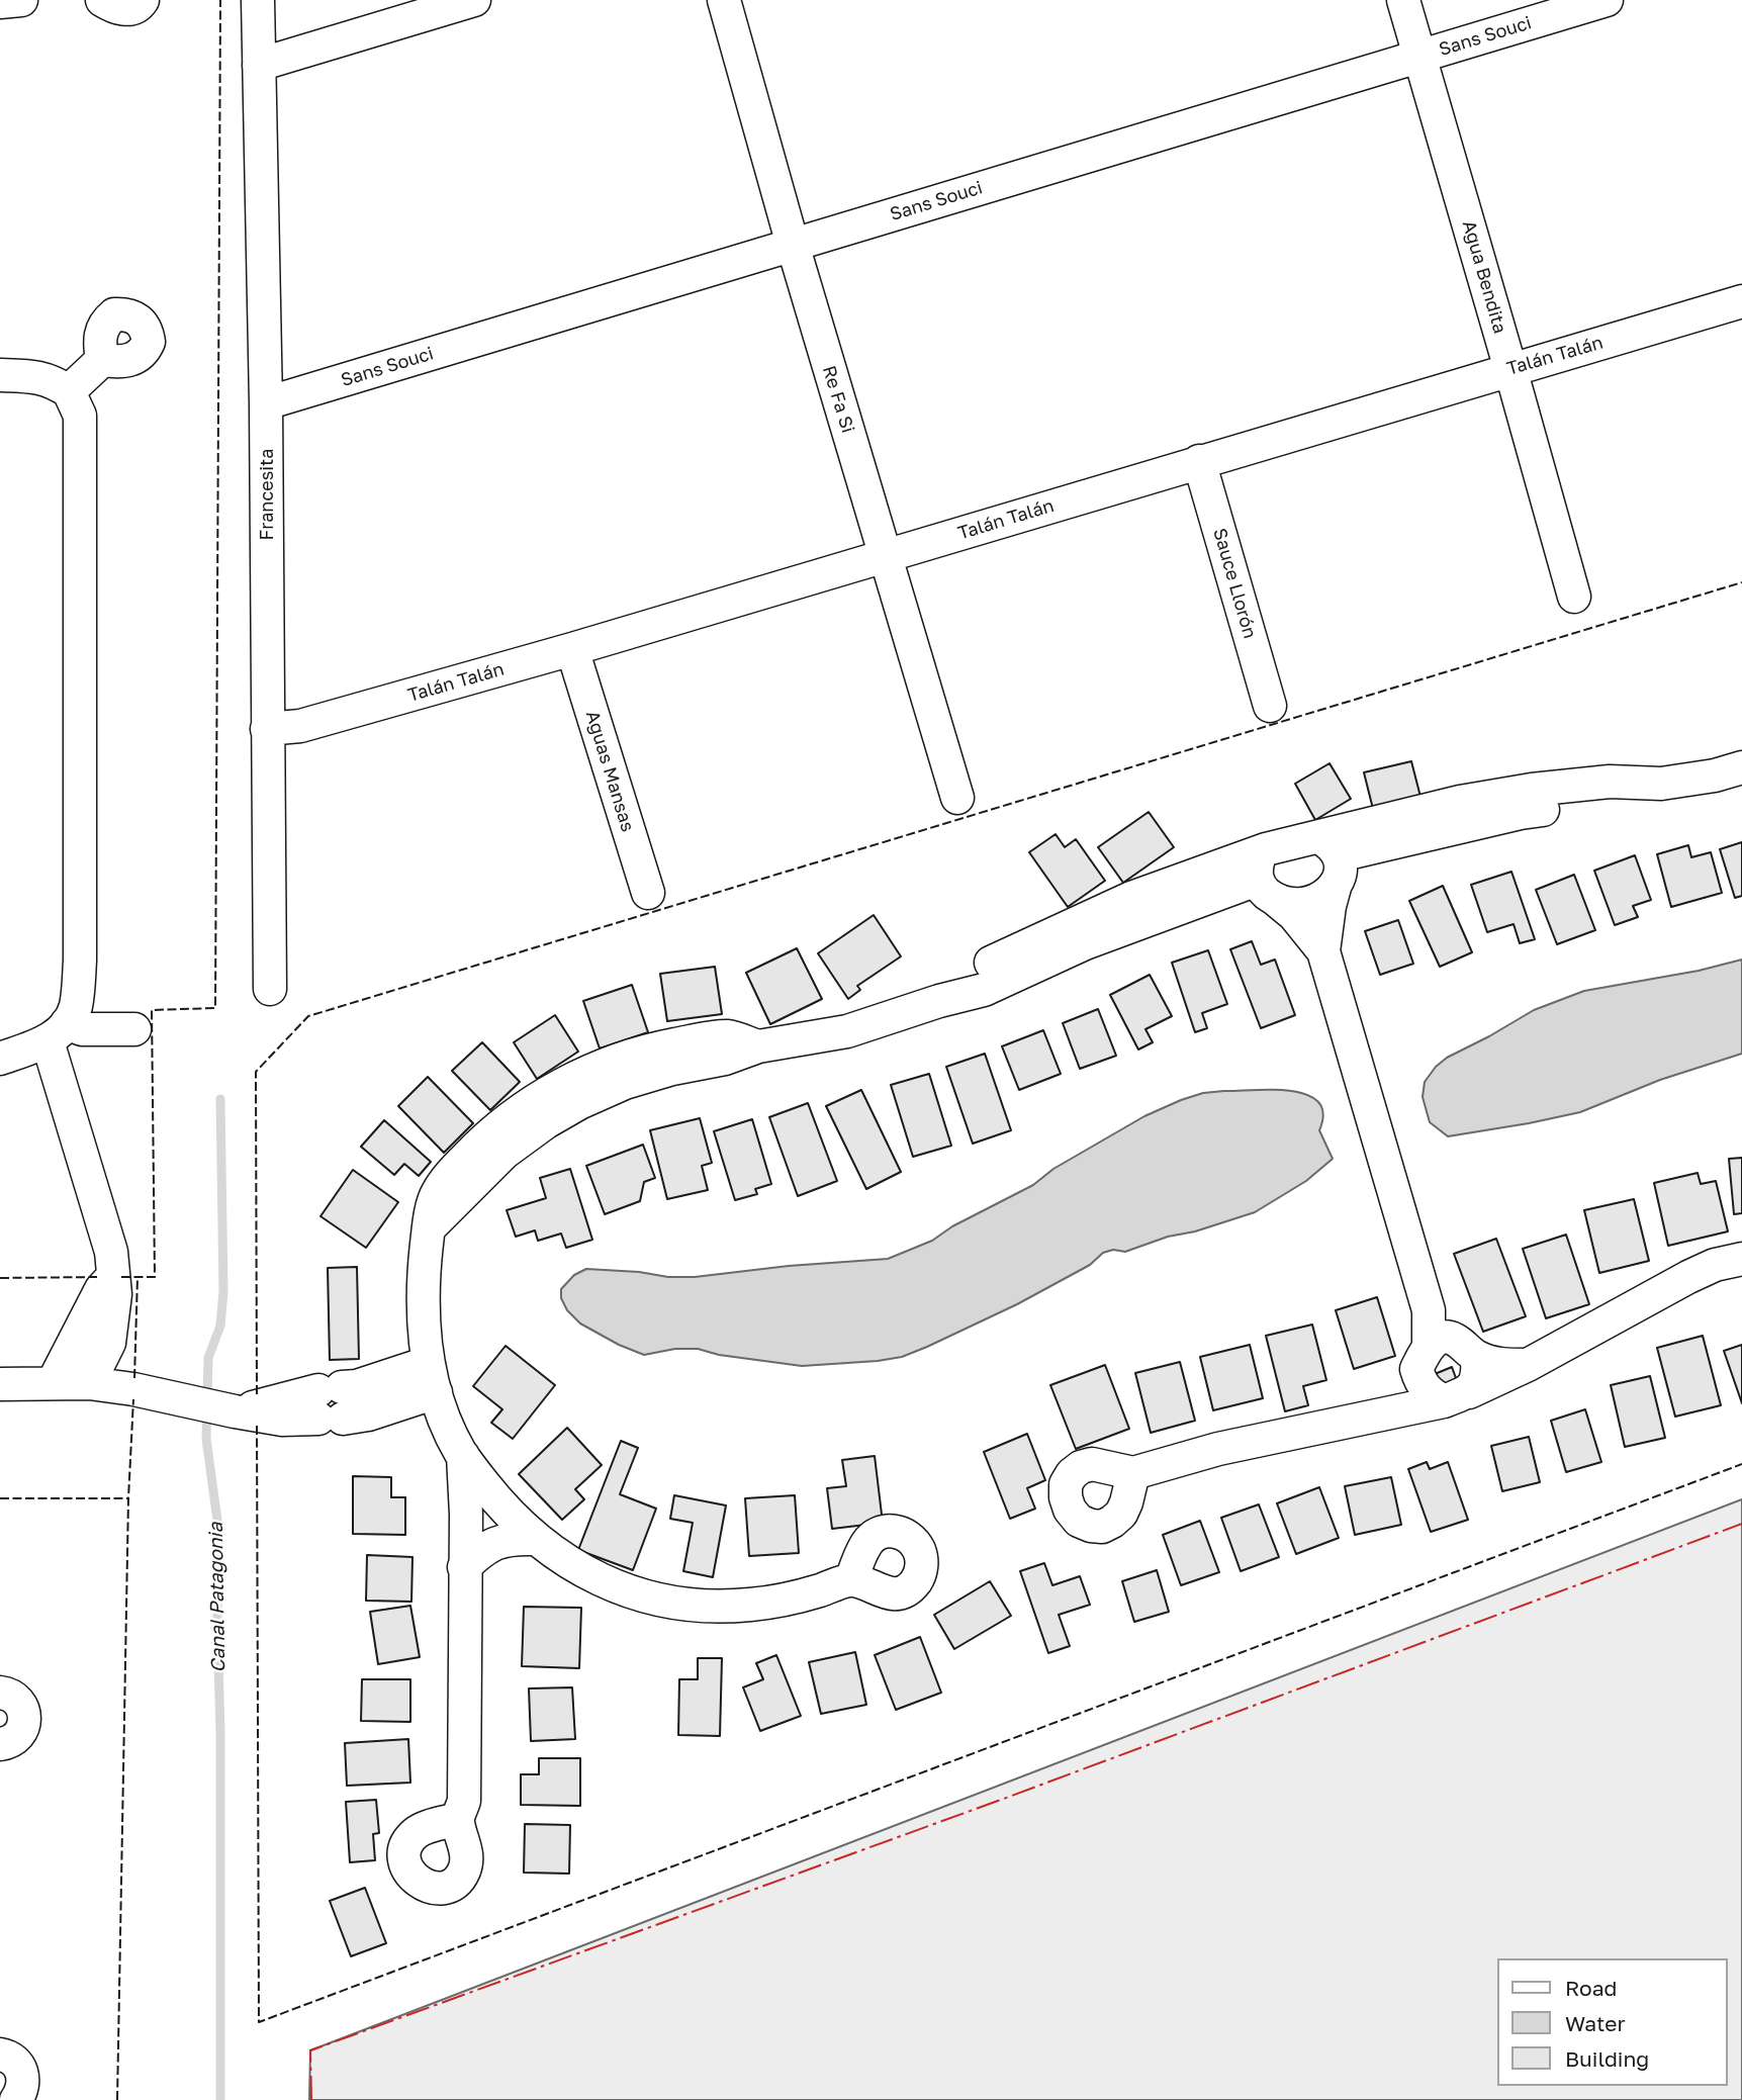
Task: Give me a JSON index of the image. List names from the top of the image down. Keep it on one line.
{"streets":{"street":["Sans Souci","Agua Bendita","Talán Talán","Re Fa Si","Francesita","Sauce Llorón","Aguas Mansas"]},"crossings":[["Sans Souci","Agua Bendita"],["Sans Souci","Re Fa Si"],["Sans Souci","Francesita"],["Agua Bendita","Talán Talán"],["Talán Talán","Re Fa Si"],["Talán Talán","Francesita"],["Talán Talán","Sauce Llorón"],["Talán Talán","Aguas Mansas"]],"water":["Canal Patagonia"],"legend":["Road","Water","Building"]}
